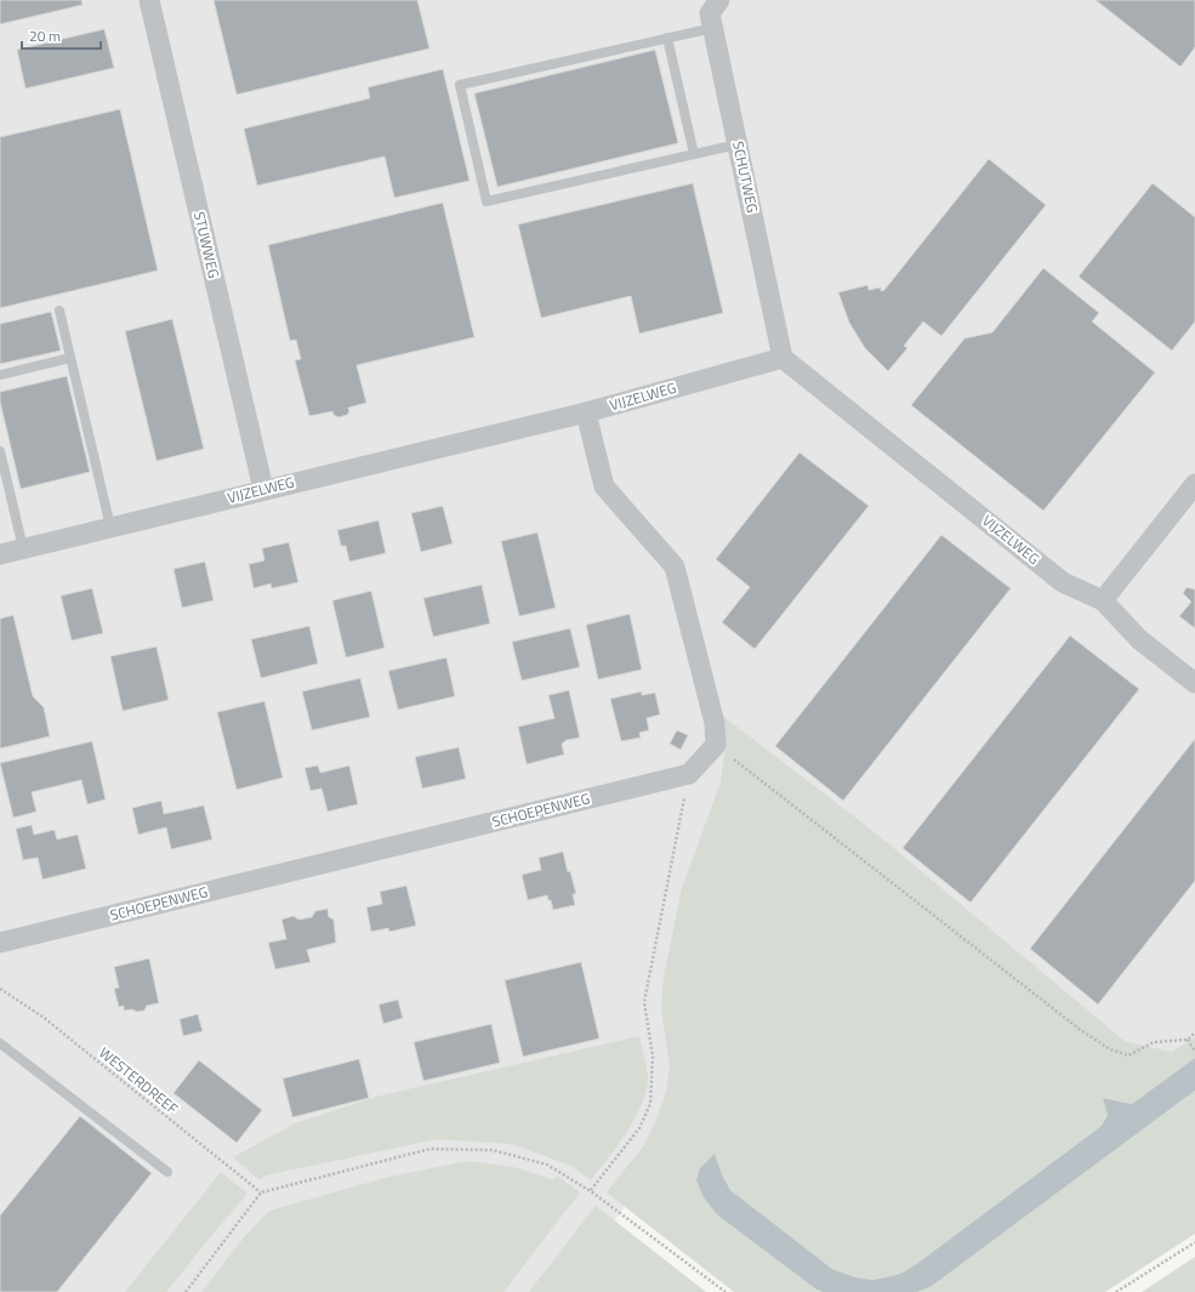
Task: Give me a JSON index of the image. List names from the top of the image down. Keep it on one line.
{"streets":{"street":["SCHUTWEG","STUWWEG","VIJZELWEG","SCHOEPENWEG"],"path":["WESTERDREEF"]},"crossings":[["SCHUTWEG","VIJZELWEG"],["STUWWEG","VIJZELWEG"]],"scale_bar":"20 m"}
